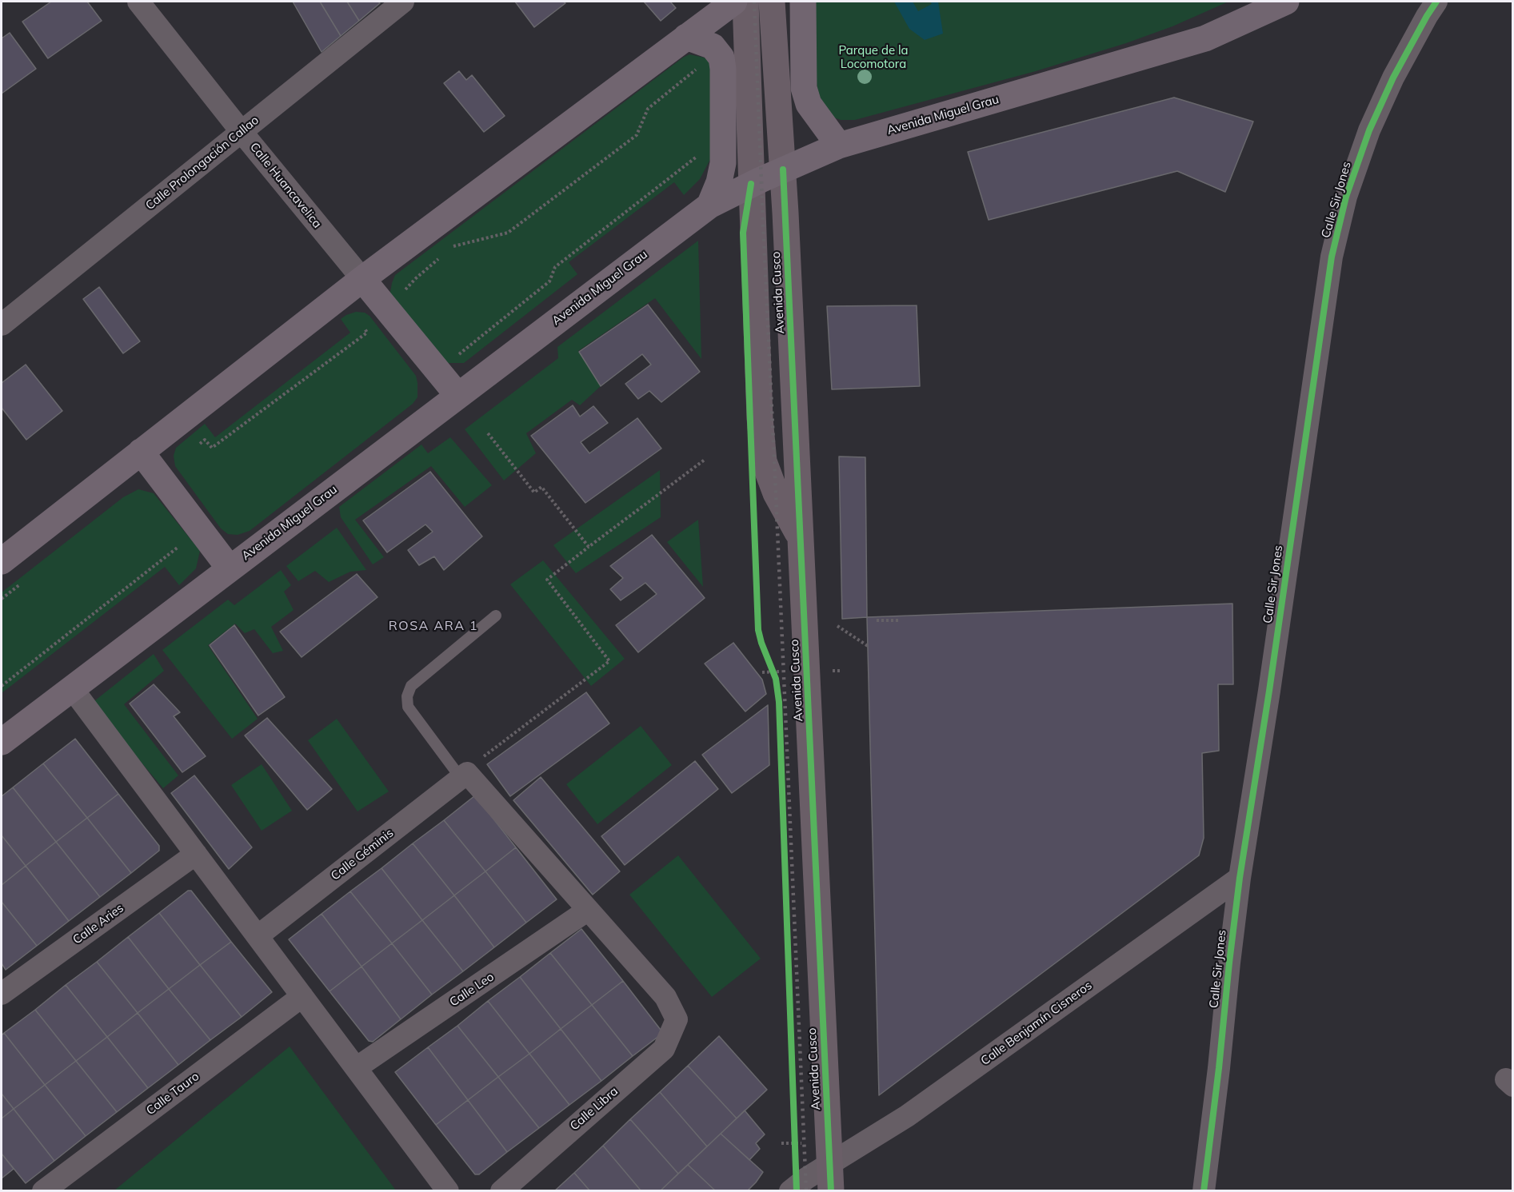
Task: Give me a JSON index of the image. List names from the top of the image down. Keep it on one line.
{"streets":{"main road":["Avenida Miguel Grau","Avenida Cusco"],"street":["Calle Prolongación Callao","Calle Huancavelica","Calle Sir Jones","Calle Géminis","Calle Aries","Calle Leo","Calle Benjamín Cisneros","Calle Tauro","Calle Libra"]},"crossings":[["Avenida Miguel Grau","Avenida Cusco"],["Calle Prolongación Callao","Calle Huancavelica"],["Calle Sir Jones","Calle Benjamín Cisneros"],["Avenida Cusco","Calle Benjamín Cisneros"],["Calle Leo","Calle Libra"]],"districts":["ROSA ARA 1"],"parks":["Parque de la Locomotora"]}
